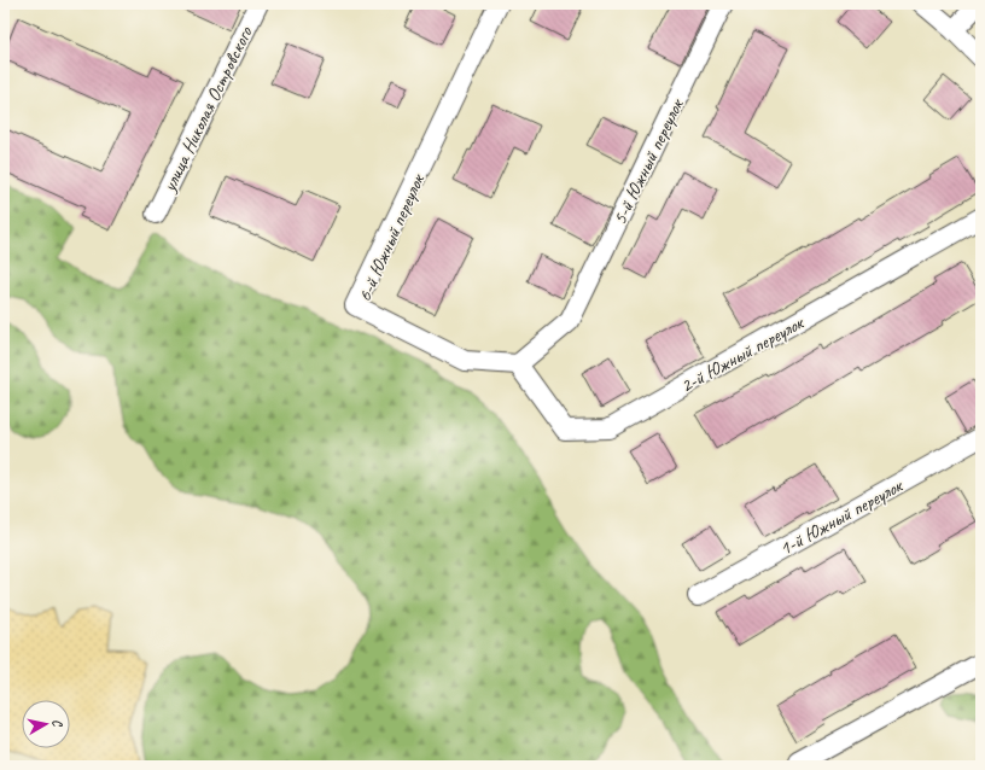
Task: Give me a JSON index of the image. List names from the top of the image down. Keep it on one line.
{"streets":{"street":["улица Николая Островского","5-й Южный переулок","6-й Южный переулок","2-й Южный переулок","1-й Южный переулок"]},"crossings":[["5-й Южный переулок","6-й Южный переулок"],["5-й Южный переулок","2-й Южный переулок"],["6-й Южный переулок","2-й Южный переулок"]],"north":"right"}
